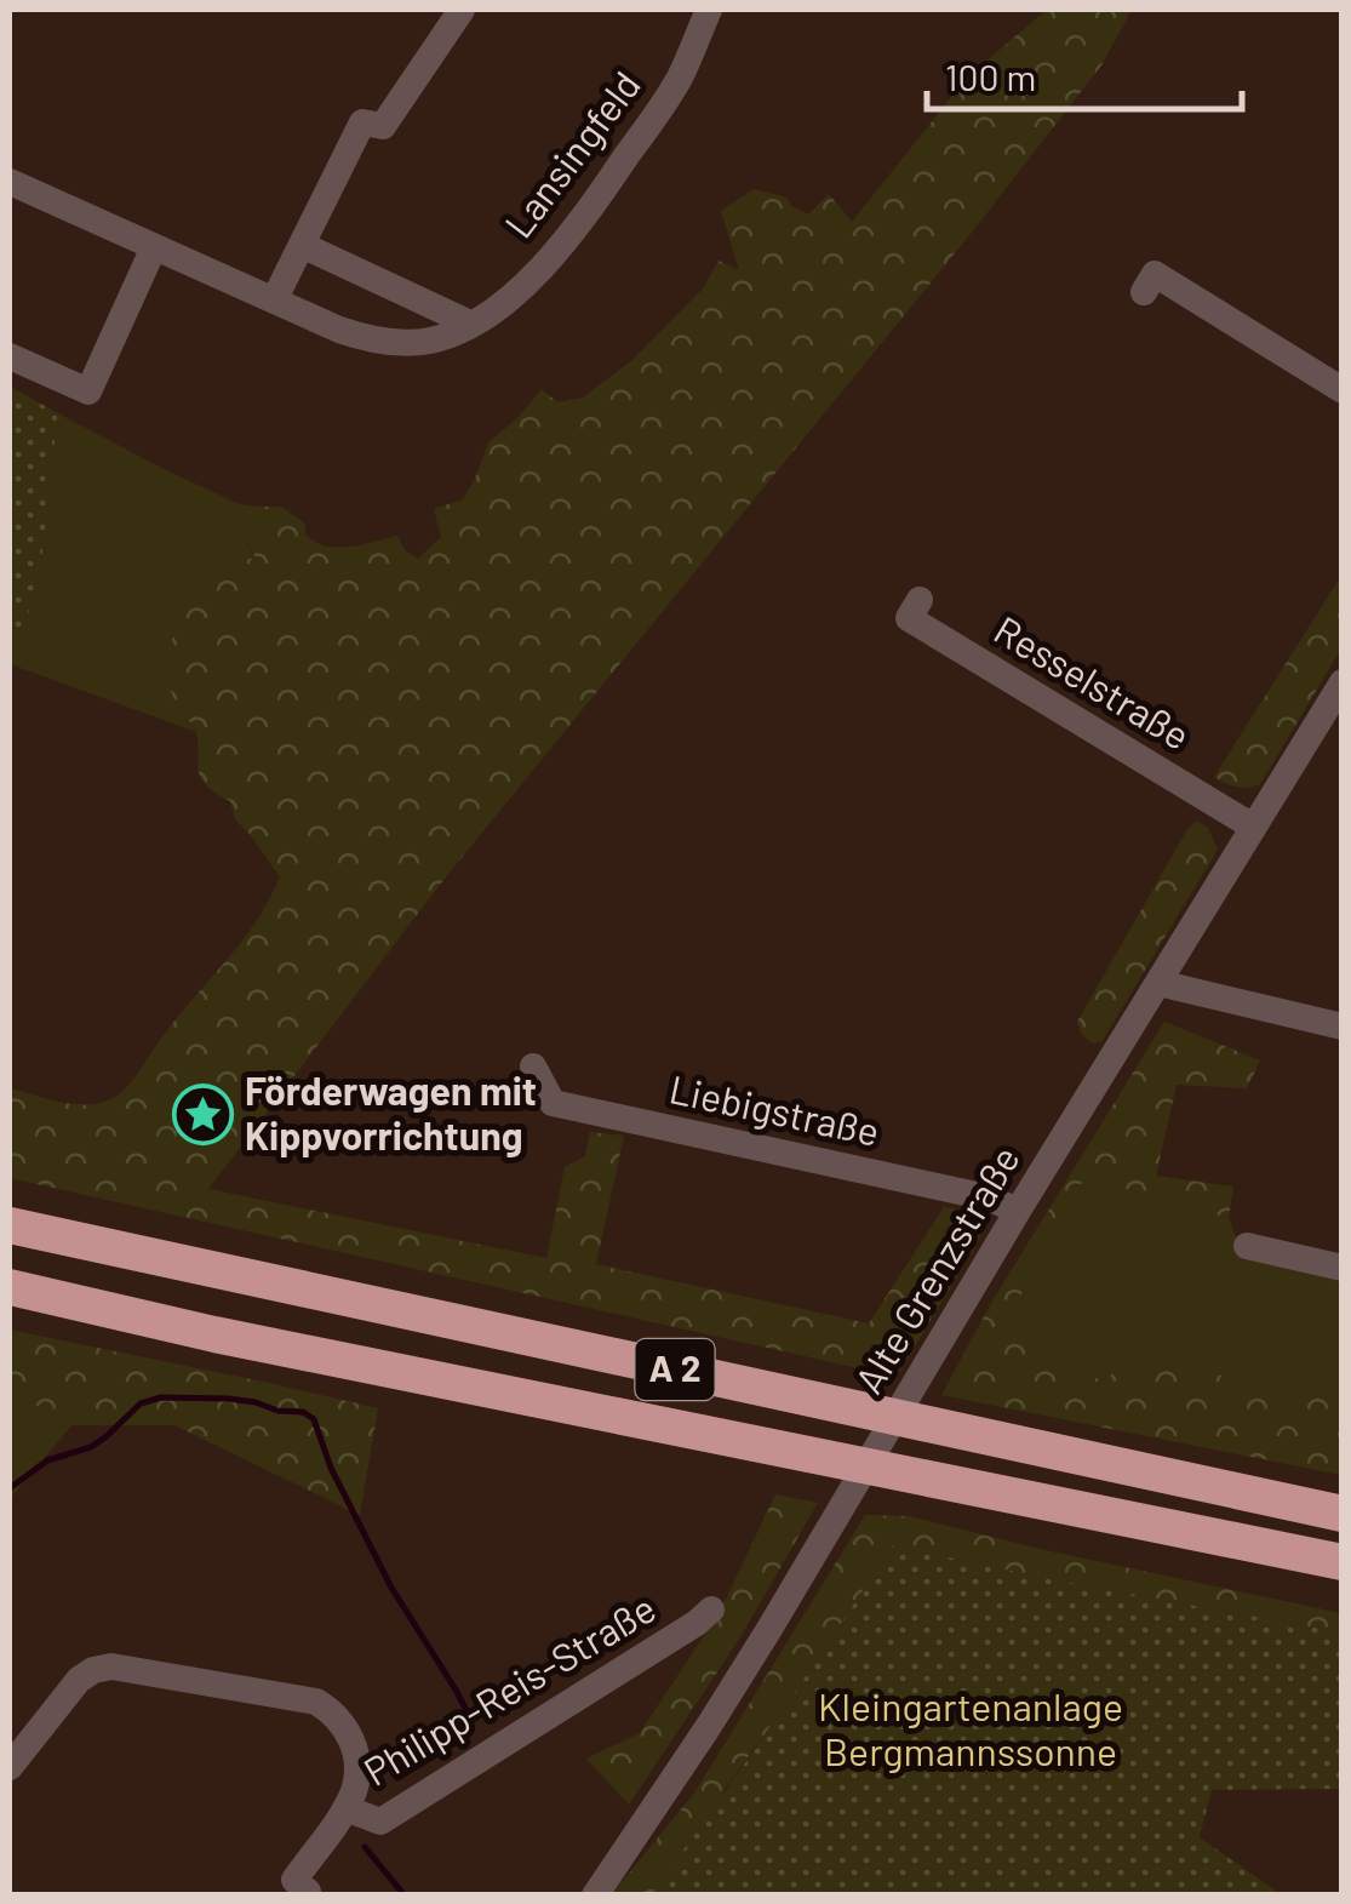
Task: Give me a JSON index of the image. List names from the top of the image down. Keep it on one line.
{"streets":{"highway":["A 2"],"street":["Lansingfeld","Resselstraße","Liebigstraße","Alte Grenzstraße","Philipp-Reis-Straße"]},"crossings":[["Resselstraße","Alte Grenzstraße"],["Liebigstraße","Alte Grenzstraße"]],"parks":["Kleingartenanlage Bergmannssonne"],"places":{"place":["Förderwagen mit Kippvorrichtung"]},"scale_bar":"100 m"}
